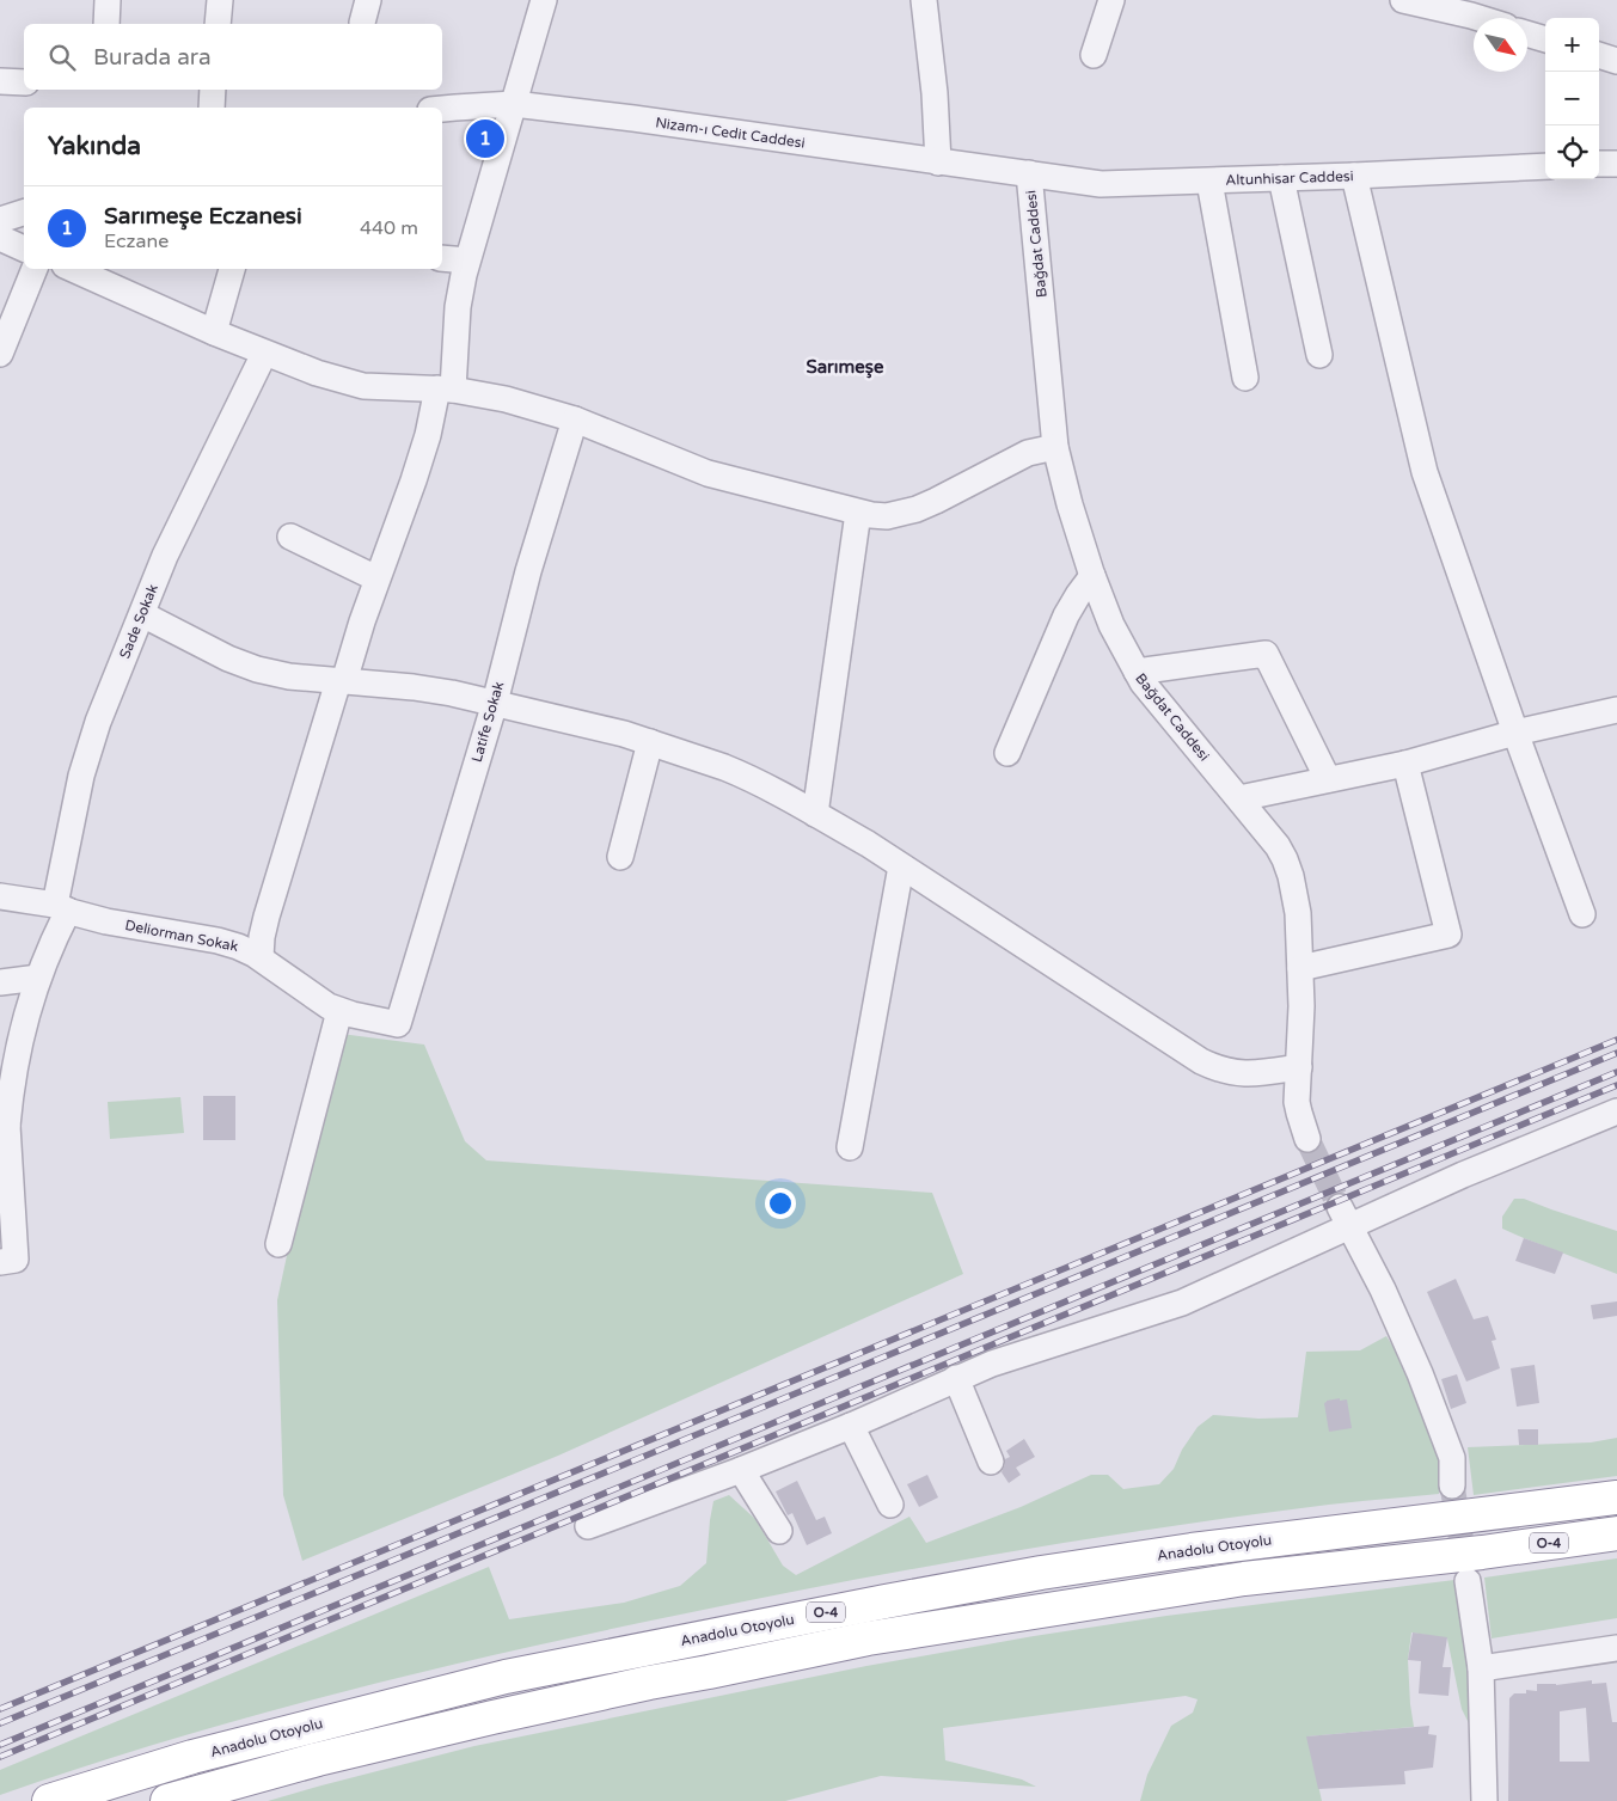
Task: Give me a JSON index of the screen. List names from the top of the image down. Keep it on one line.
{"streets":{"highway":["O-4","Anadolu Otoyolu"],"street":["Nizam-ı Cedit Caddesi","Altunhisar Caddesi","Bağdat Caddesi","Sade Sokak","Latife Sokak","Deliorman Sokak"]},"crossings":[["Nizam-ı Cedit Caddesi","Altunhisar Caddesi"],["Nizam-ı Cedit Caddesi","Bağdat Caddesi"],["Altunhisar Caddesi","Bağdat Caddesi"],["Sade Sokak","Deliorman Sokak"],["Latife Sokak","Deliorman Sokak"]],"districts":["Sarımeşe"],"north":"bottom right","page":{"map_buttons":["+","−"],"search":"Burada ara","heading":"Yakında","pins":"1","list":[{"mark":"1","name":"Sarımeşe Eczanesi","note":"Eczane","value":"440 m"}]}}
